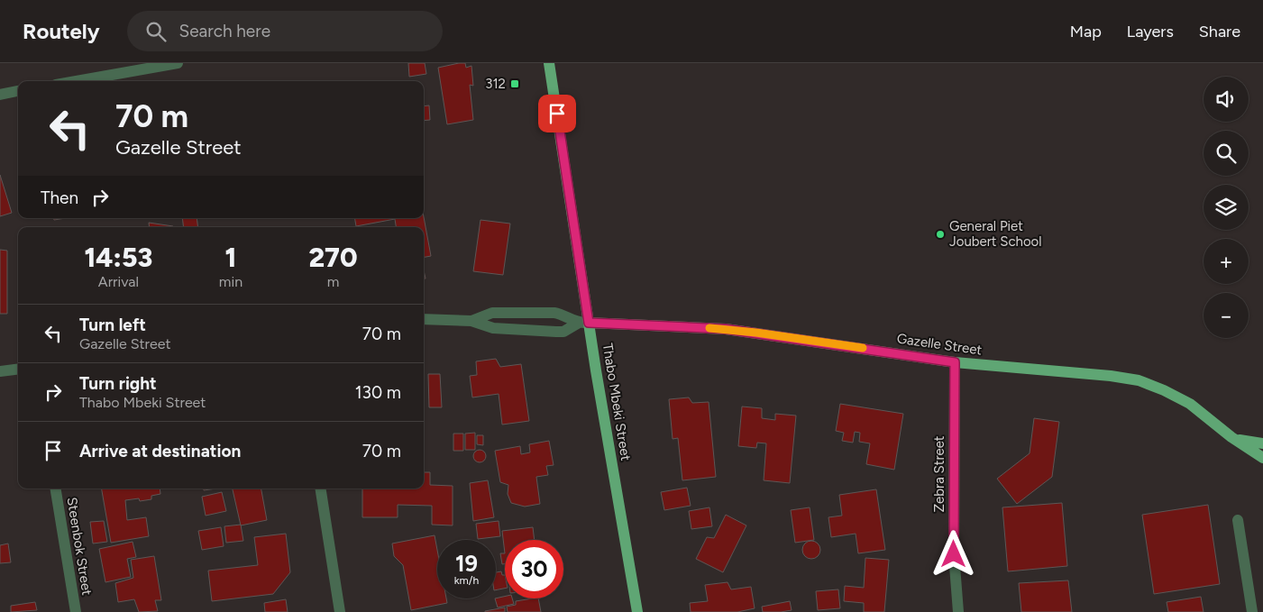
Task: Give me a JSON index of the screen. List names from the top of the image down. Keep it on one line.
{"streets":{"main road":["Gazelle Street","Thabo Mbeki Street"],"street":["Zebra Street","Steenbok Street"]},"crossings":[["Gazelle Street","Thabo Mbeki Street"],["Gazelle Street","Zebra Street"]],"places":{"transit":["312"],"other":["General Piet Joubert School"]},"page":{"header":"Routely","search":"Search here","nav":["Map","Layers","Share"],"map_buttons":["+","−"],"turn":["70 m","Gazelle Street"],"then":"Then","eta":["14:53","Arrival","1","min","270","m"],"list":[{"name":"Turn left","note":"Gazelle Street","value":"70 m"},{"name":"Turn right","note":"Thabo Mbeki Street","value":"130 m"},{"name":"Arrive at destination","value":"70 m"}],"speed":"19 km/h","limit":"30"}}
